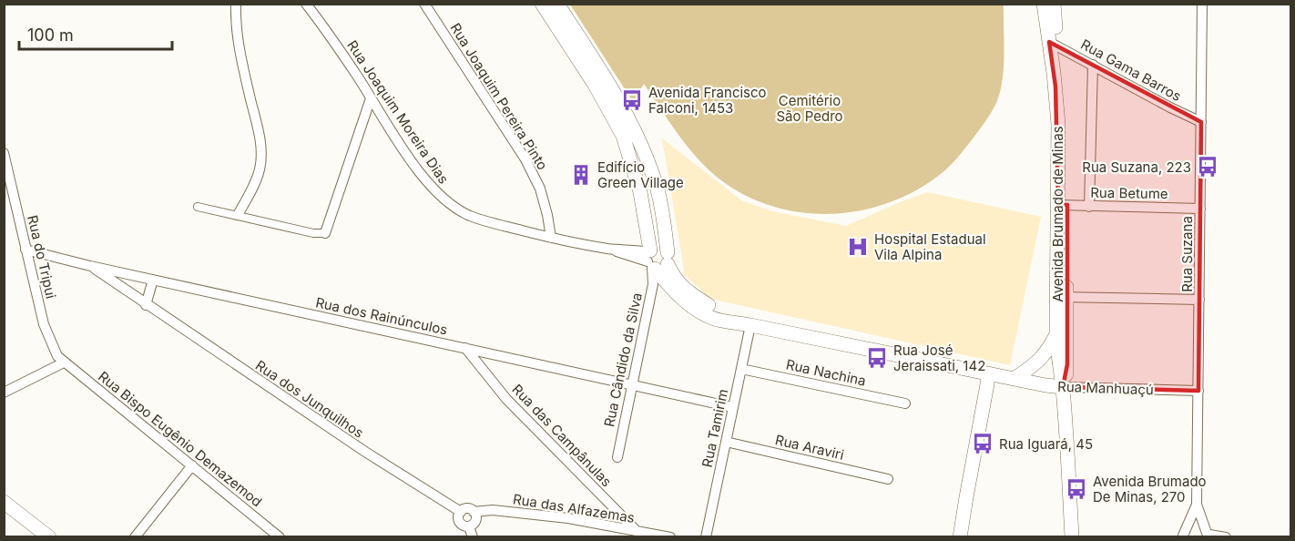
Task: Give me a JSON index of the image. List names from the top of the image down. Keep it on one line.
{"streets":{"main road":["Avenida Brumado de Minas","Rua Manhuaçú"],"street":["Rua Gama Barros","Rua Joaquim Pereira Pinto","Rua Joaquim Moreira Dias","Rua Betume","Rua Suzana","Rua do Tripui","Rua dos Rainúnculos","Rua Cândido da Silva","Rua Nachina","Rua dos Junquilhos","Rua Tamirim","Rua das Campânulas","Rua Bispo Eugênio Demazemod","Rua Araviri","Rua das Alfazemas"]},"crossings":[["Rua Gama Barros","Avenida Brumado de Minas"],["Rua Gama Barros","Rua Suzana"],["Rua Joaquim Pereira Pinto","Rua Joaquim Moreira Dias"],["Rua Joaquim Moreira Dias","Rua Cândido da Silva"],["Rua Joaquim Moreira Dias","Rua Manhuaçú"],["Rua Betume","Avenida Brumado de Minas"],["Rua Betume","Rua Suzana"],["Avenida Brumado de Minas","Rua Manhuaçú"],["Rua Suzana","Rua Manhuaçú"],["Rua do Tripui","Rua dos Rainúnculos"],["Rua do Tripui","Rua Bispo Eugênio Demazemod"],["Rua dos Rainúnculos","Rua Cândido da Silva"],["Rua dos Rainúnculos","Rua dos Junquilhos"],["Rua dos Rainúnculos","Rua Tamirim"],["Rua dos Rainúnculos","Rua das Campânulas"],["Rua Cândido da Silva","Rua Manhuaçú"],["Rua Nachina","Rua Tamirim"],["Rua Manhuaçú","Rua Tamirim"],["Rua dos Junquilhos","Rua das Alfazemas"],["Rua Tamirim","Rua Araviri"],["Rua das Campânulas","Rua das Alfazemas"]],"parks":["Cemitério São Pedro"],"places":{"bus stop":["Avenida Francisco Falconi, 1453","Rua Suzana, 223","Rua José Jeraissati, 142","Rua Iguará, 45","Avenida Brumado De Minas, 270"],"building":["Edifício Green Village"],"hospital":["Hospital Estadual Vila Alpina"]},"scale_bar":"100 m"}
